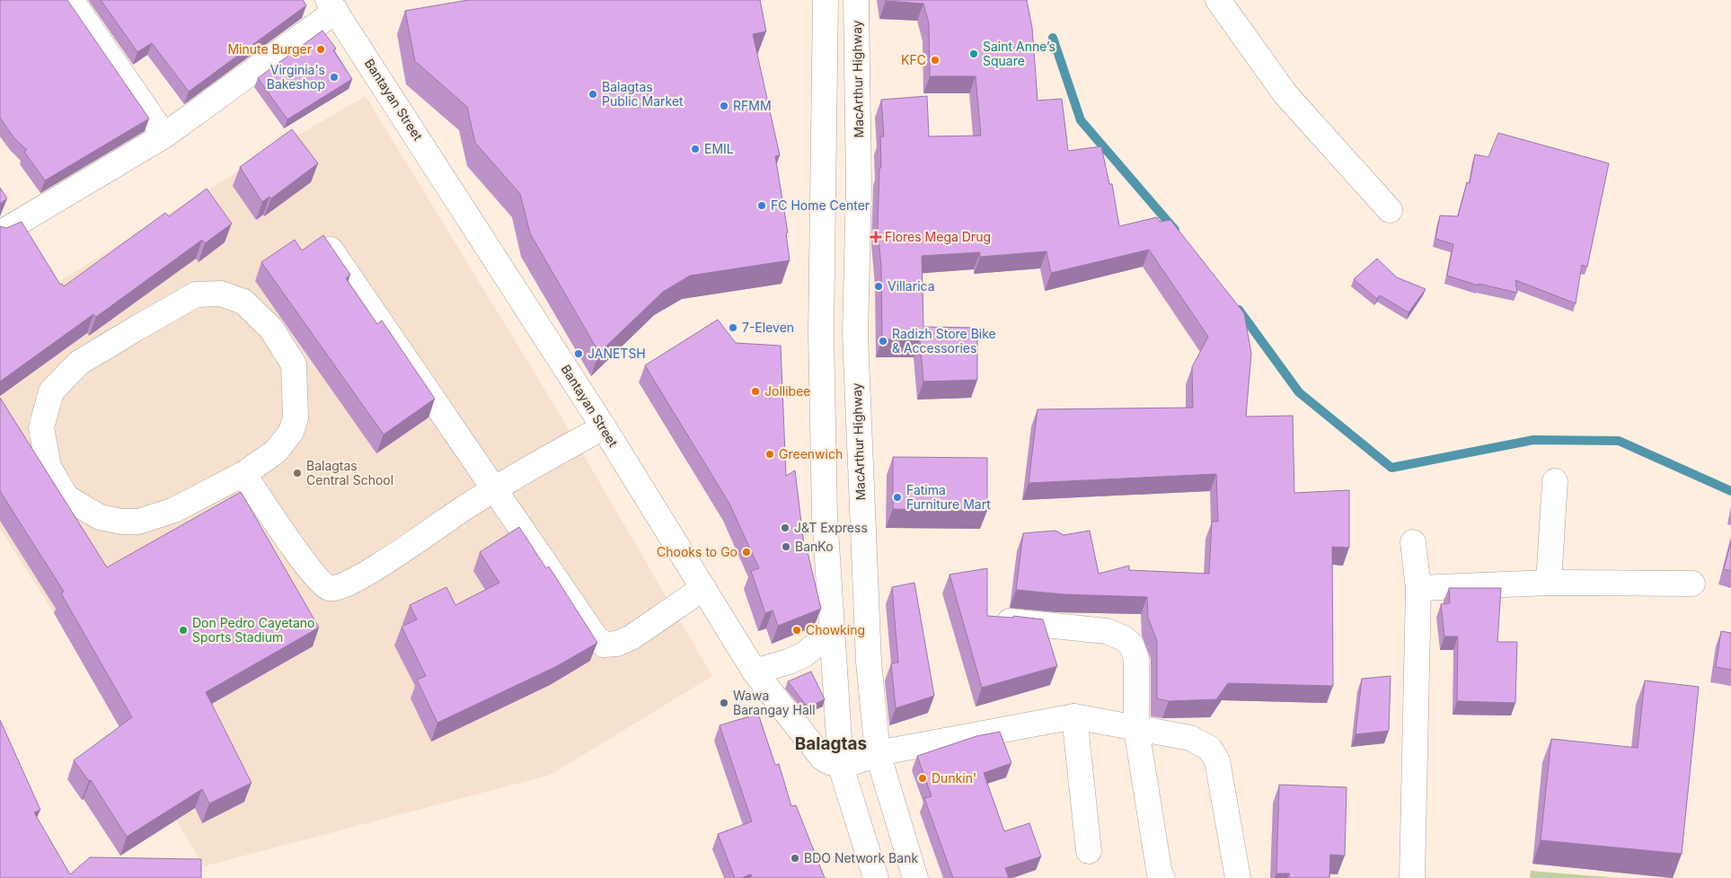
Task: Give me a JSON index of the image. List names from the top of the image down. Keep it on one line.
{"streets":{"main road":["MacArthur Highway","Bantayan Street"]},"districts":["Balagtas"],"places":{"other":["Minute Burger","Saint Anne’s Square","KFC","Virginia's Bakeshop","Balagtas Public Market","RFMM","EMIL","FC Home Center","Villarica","7-Eleven","Radizh Store Bike & Accessories","JANETSH","Jollibee","Greenwich","Balagtas Central School","Fatima Furniture Mart","J&T Express","BanKo","Chooks to Go","Don Pedro Cayetano Sports Stadium","Chowking","Wawa Barangay Hall","Dunkin'","BDO Network Bank"],"health":["Flores Mega Drug"]}}
